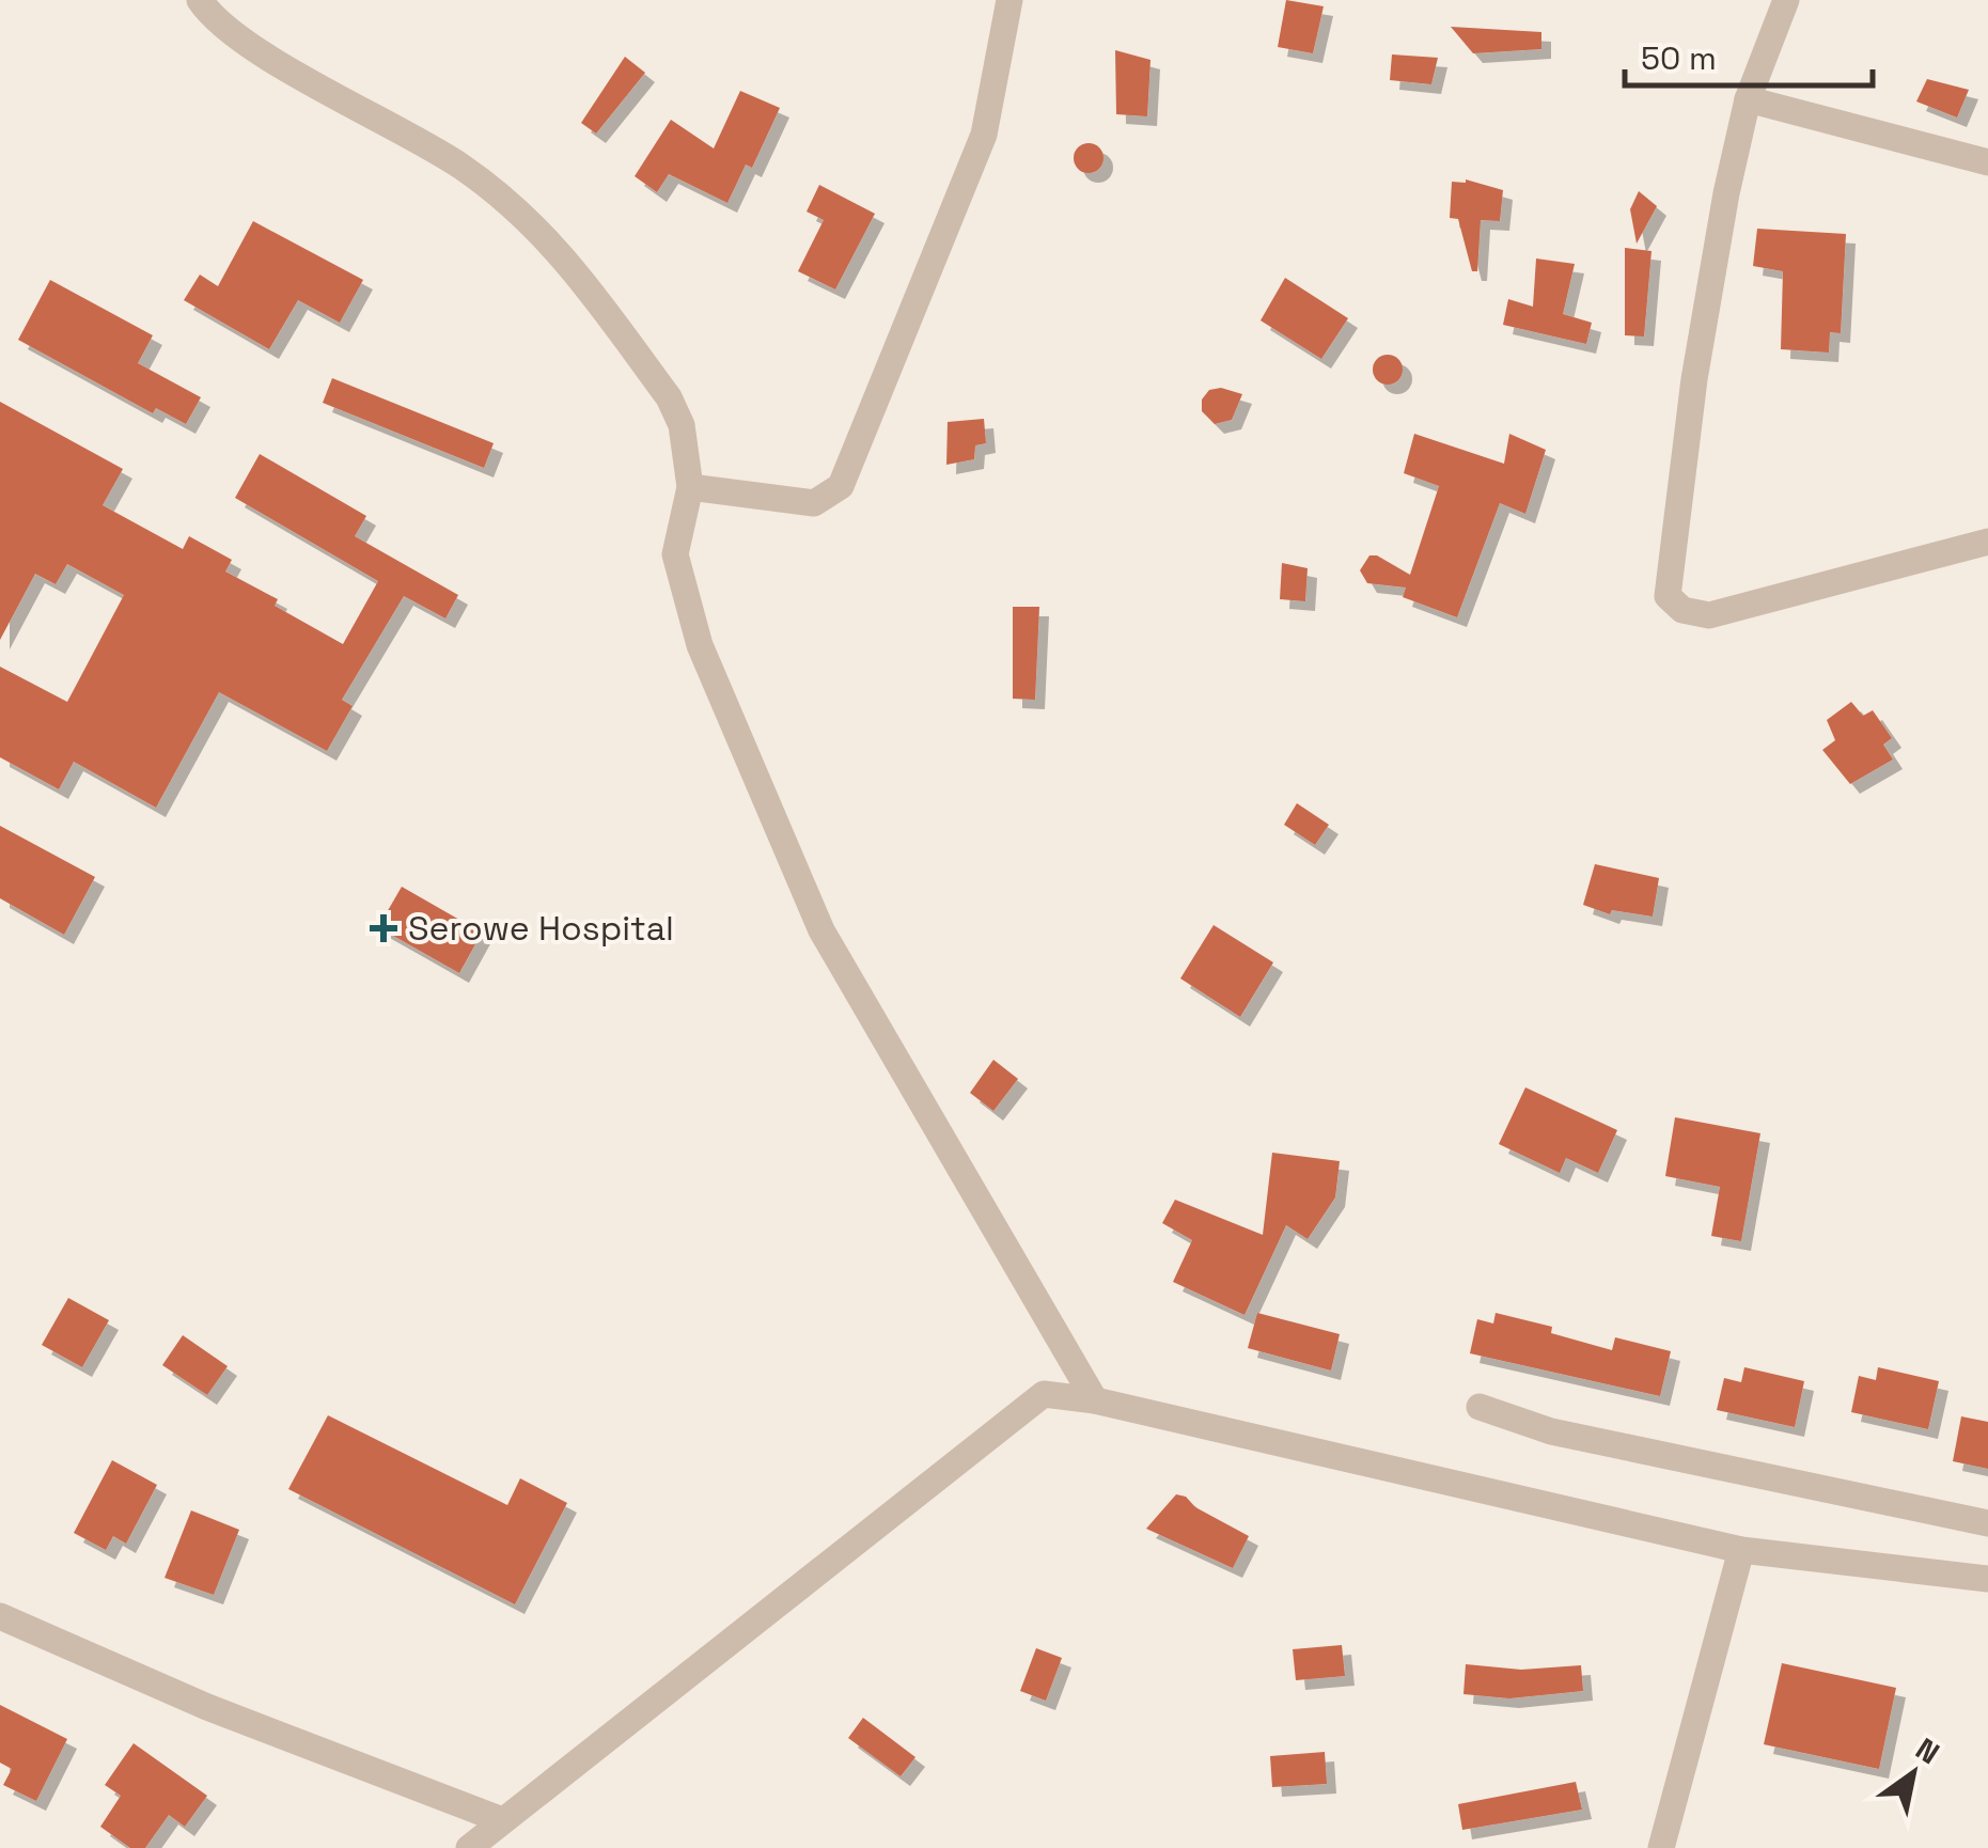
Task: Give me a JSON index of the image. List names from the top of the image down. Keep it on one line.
{"places":{"health":["Serowe Hospital"]},"scale_bar":"50 m","north":"top right"}
